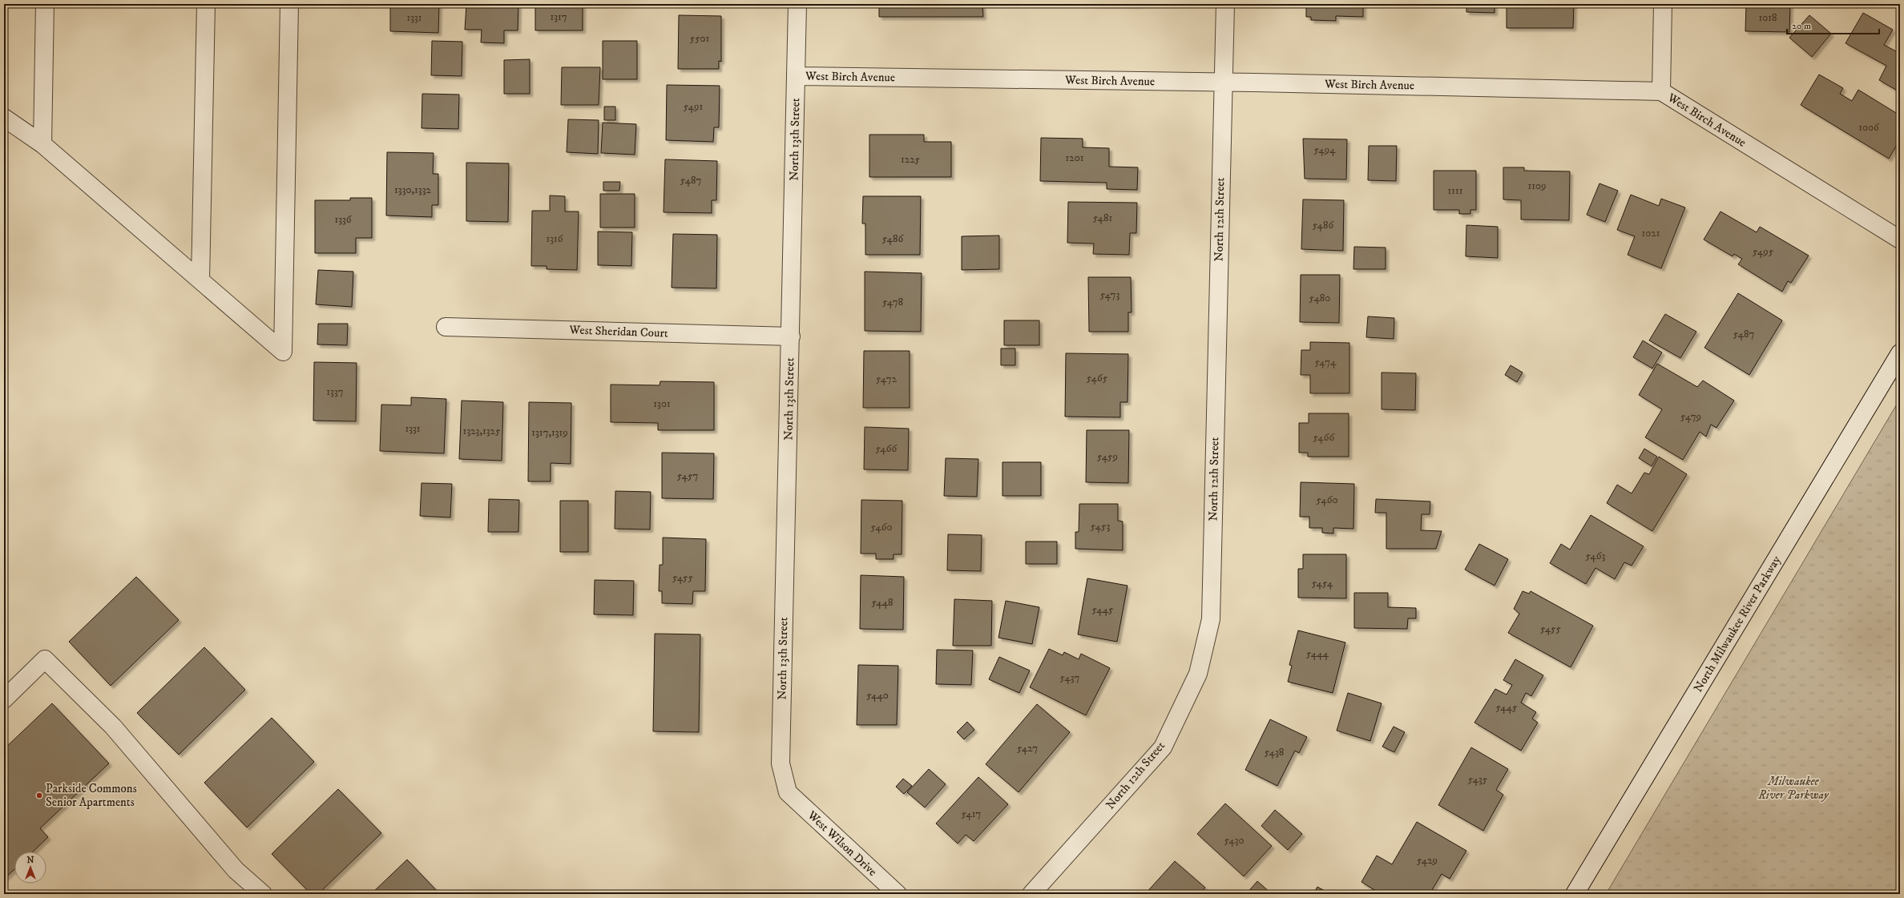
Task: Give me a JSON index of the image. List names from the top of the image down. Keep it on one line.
{"streets":{"street":["West Birch Avenue","North 13th Street","North 12th Street","West Sheridan Court","North Milwaukee River Parkway","West Wilson Drive"]},"crossings":[["West Birch Avenue","North 13th Street"],["West Birch Avenue","North 12th Street"],["North 13th Street","West Sheridan Court"],["North 13th Street","West Wilson Drive"]],"parks":["Milwaukee River Parkway"],"places":["Parkside Commons Senior Apartments"],"house_numbers":["1317","1331","1018","5501","5491","1006","5494","1201","1225","5487","1109","1330,1332","1111","5481","1336","5486","1021","1316","5486","5495","5473","5480","5478","5487","5474","5465","5472","1337","1301","5479","1331","1323,1325","1317,1319","5466","5466","5459","5457","5460","5453","5460","5463","5455","5454","5448","5445","5455","5444","5437","5440","5445","5427","5438","5435","5417","5430","5429"],"scale_bar":"20 m","north":"top"}
